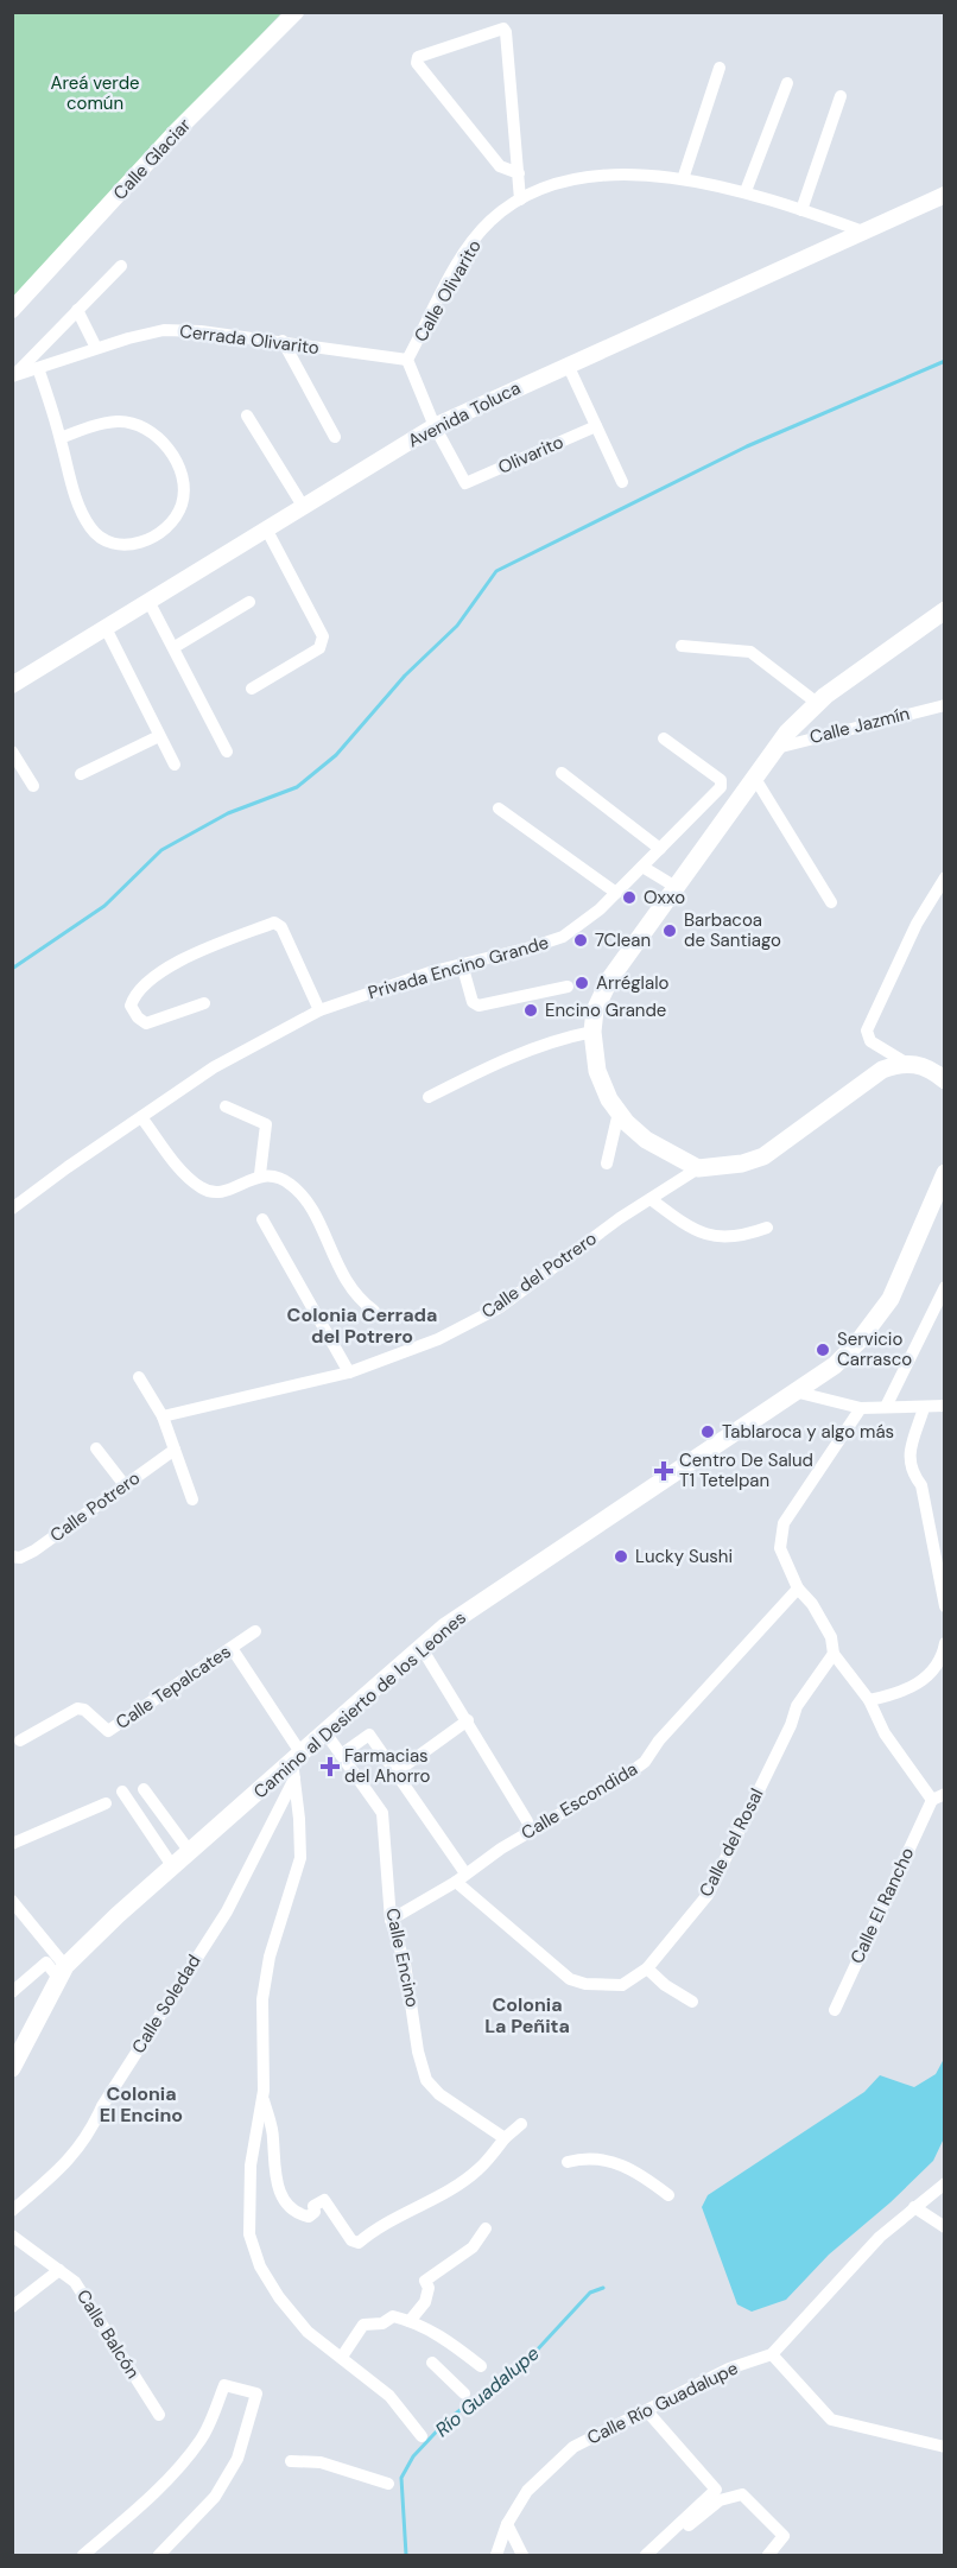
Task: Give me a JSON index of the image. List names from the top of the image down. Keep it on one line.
{"streets":{"main road":["Camino al Desierto de los Leones"],"street":["Calle Glaciar","Calle Olivarito","Cerrada Olivarito","Avenida Toluca","Olivarito","Calle Jazmín","Privada Encino Grande","Calle del Potrero","Calle Potrero","Calle Tepalcates","Calle Escondida","Calle del Rosal","Calle El Rancho","Calle Encino","Calle Soledad","Calle Balcón","Calle Río Guadalupe"]},"crossings":[["Calle Olivarito","Cerrada Olivarito"],["Calle Olivarito","Avenida Toluca"],["Calle Olivarito","Olivarito"],["Camino al Desierto de los Leones","Calle Encino"],["Camino al Desierto de los Leones","Calle Soledad"],["Calle Escondida","Calle del Rosal"],["Calle Escondida","Calle Encino"],["Calle del Rosal","Calle Encino"]],"districts":["Colonia Cerrada del Potrero","Colonia La Peñita","Colonia El Encino"],"water":["Río Guadalupe"],"parks":["Areá verde común"],"places":{"other":["Oxxo","Barbacoa de Santiago","7Clean","Arréglalo","Encino Grande","Servicio Carrasco","Tablaroca y algo más","Lucky Sushi"],"health":["Centro De Salud T1 Tetelpan","Farmacias del Ahorro"]}}
